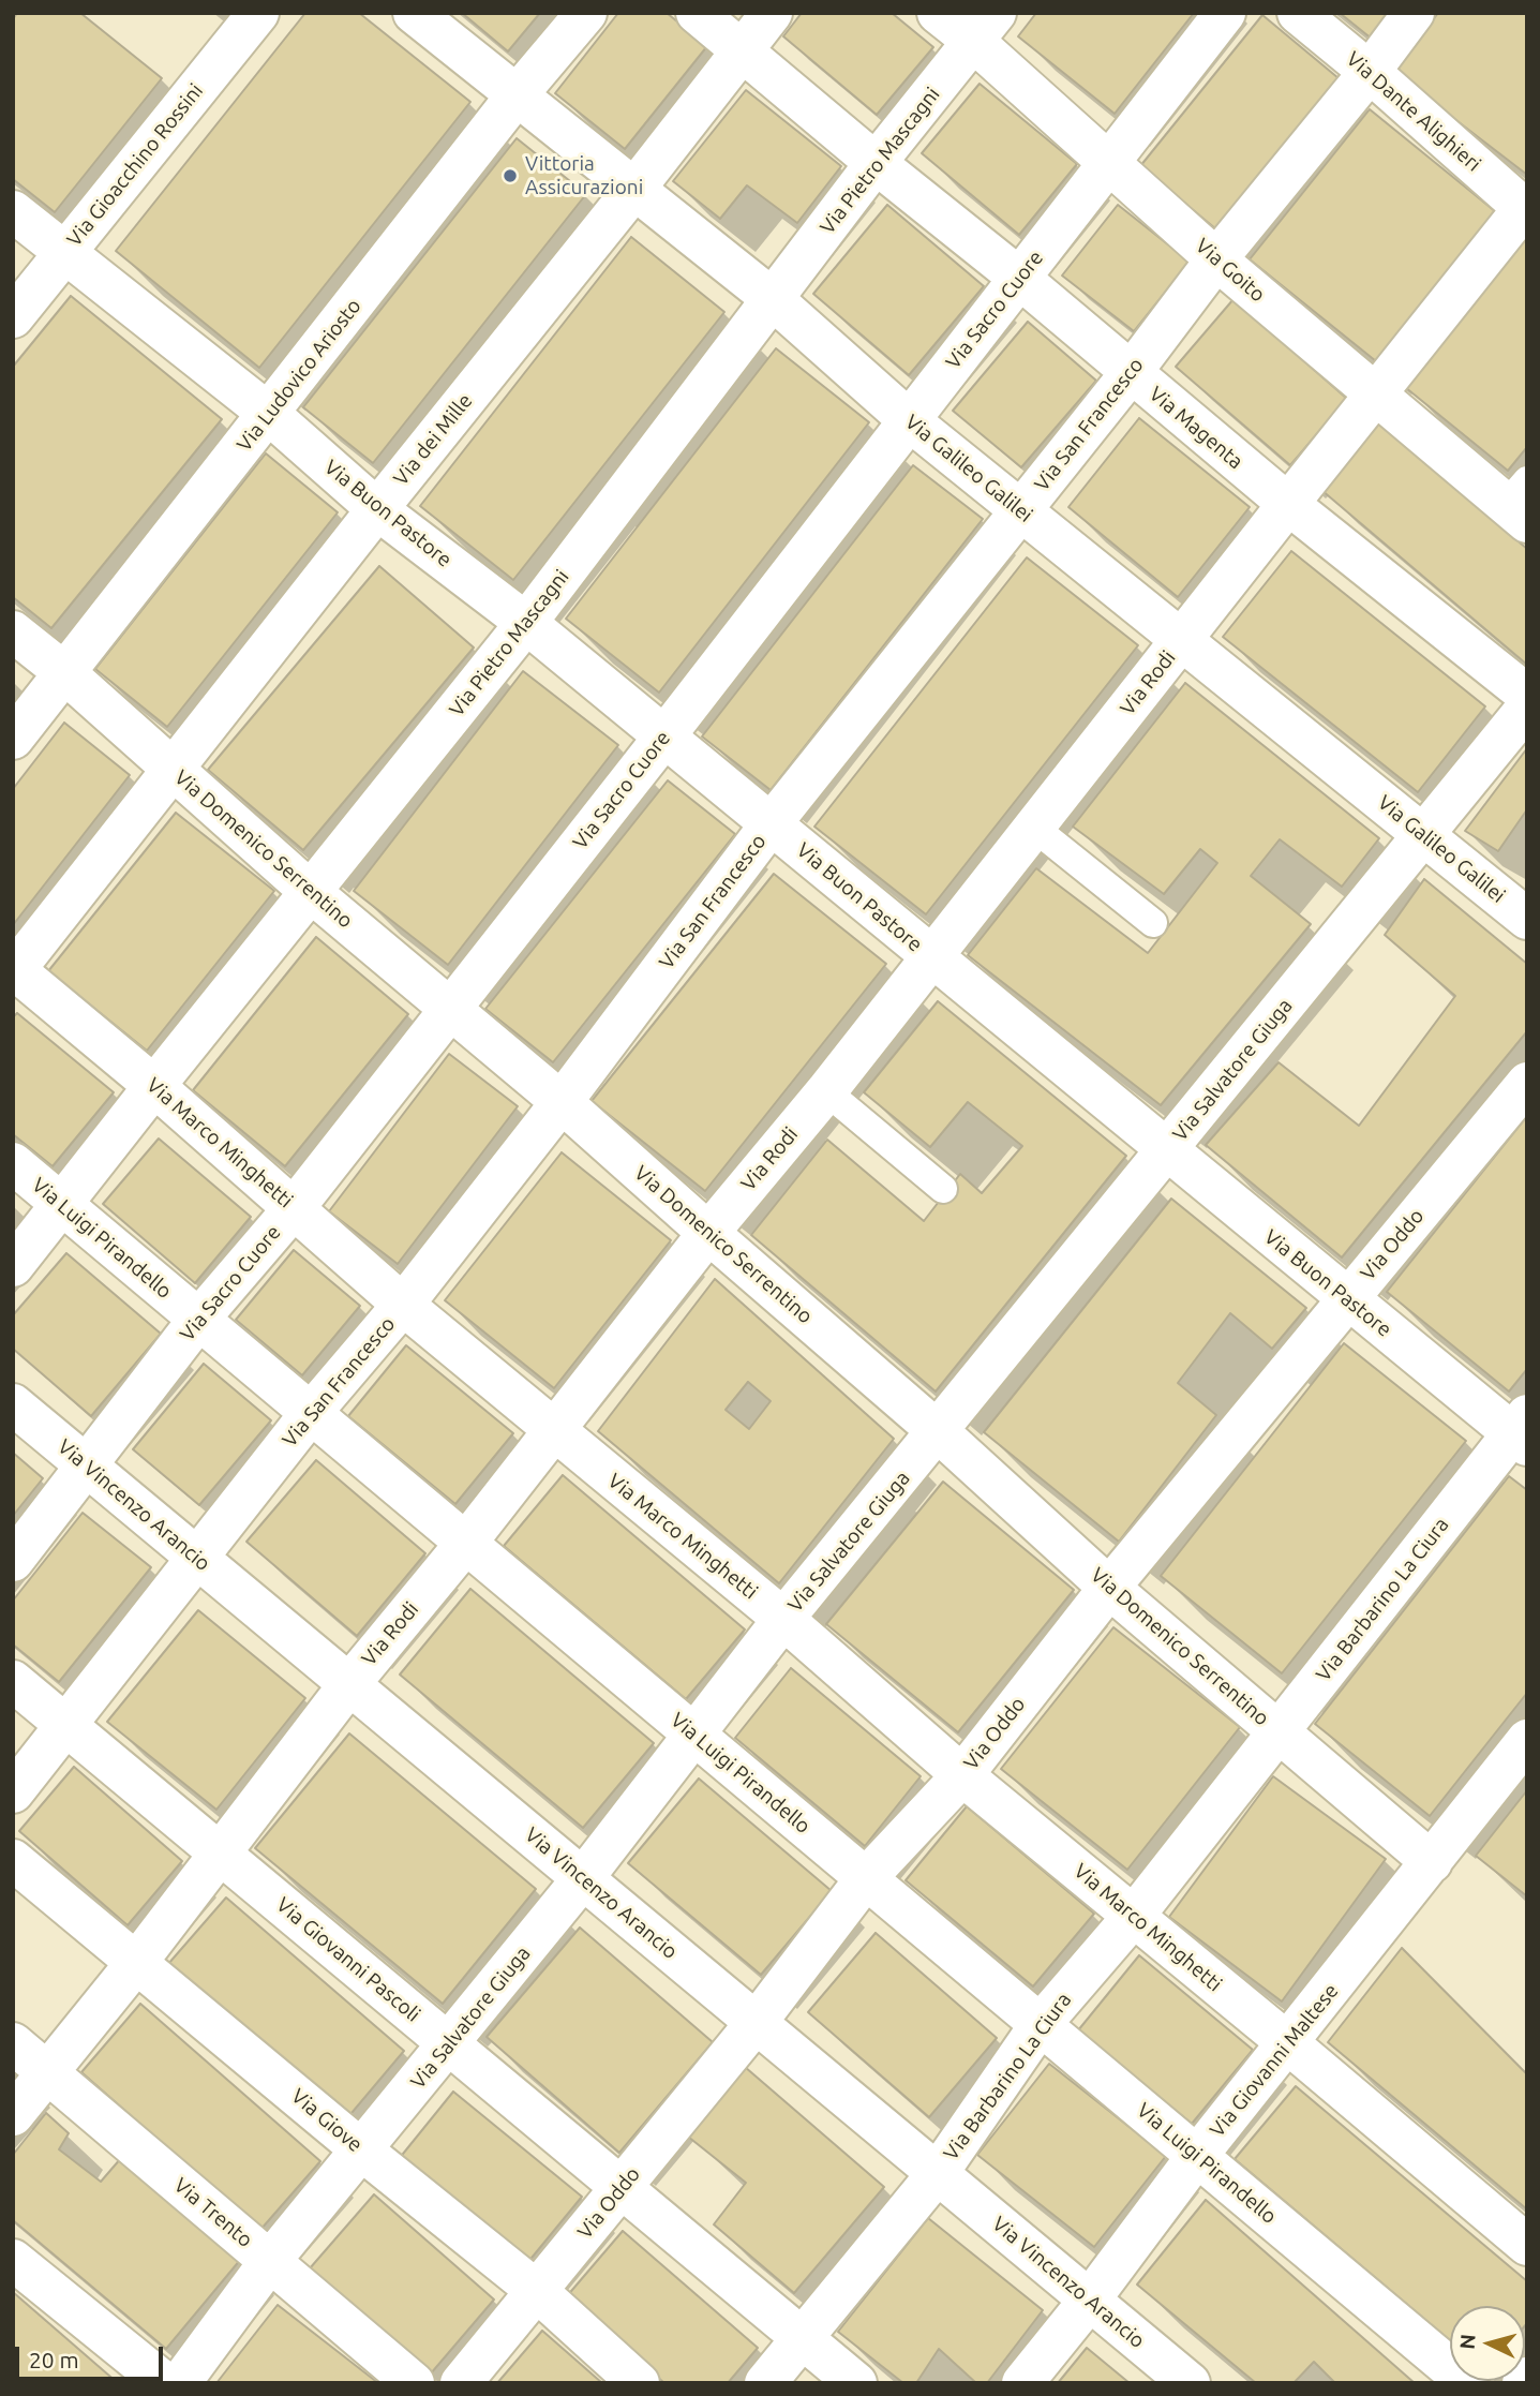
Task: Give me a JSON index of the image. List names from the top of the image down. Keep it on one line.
{"streets":{"street":["Via Dante Alighieri","Via Pietro Mascagni","Via Gioacchino Rossini","Via Goito","Via Sacro Cuore","Via Ludovico Ariosto","Via San Francesco","Via Magenta","Via dei Mille","Via Galileo Galilei","Via Buon Pastore","Via Rodi","Via Domenico Serrentino","Via Salvatore Giuga","Via Marco Minghetti","Via Luigi Pirandello","Via Oddo","Via Vincenzo Arancio","Via Barbarino La Ciura","Via Giovanni Pascoli","Via Giovanni Maltese","Via Giove","Via Trento"]},"crossings":[["Via Dante Alighieri","Via San Francesco"],["Via Dante Alighieri","Via Rodi"],["Via Pietro Mascagni","Via Goito"],["Via Pietro Mascagni","Via Magenta"],["Via Pietro Mascagni","Via Galileo Galilei"],["Via Pietro Mascagni","Via Buon Pastore"],["Via Pietro Mascagni","Via Domenico Serrentino"],["Via Pietro Mascagni","Via Marco Minghetti"],["Via Pietro Mascagni","Via Luigi Pirandello"],["Via Gioacchino Rossini","Via Buon Pastore"],["Via Goito","Via Sacro Cuore"],["Via Goito","Via San Francesco"],["Via Goito","Via Rodi"],["Via Sacro Cuore","Via Magenta"],["Via Sacro Cuore","Via Galileo Galilei"],["Via Sacro Cuore","Via Buon Pastore"],["Via Sacro Cuore","Via Domenico Serrentino"],["Via Sacro Cuore","Via Marco Minghetti"],["Via Sacro Cuore","Via Luigi Pirandello"],["Via Sacro Cuore","Via Vincenzo Arancio"],["Via Ludovico Ariosto","Via Galileo Galilei"],["Via Ludovico Ariosto","Via Buon Pastore"],["Via Ludovico Ariosto","Via Domenico Serrentino"],["Via San Francesco","Via Magenta"],["Via San Francesco","Via Galileo Galilei"],["Via San Francesco","Via Buon Pastore"],["Via San Francesco","Via Domenico Serrentino"],["Via San Francesco","Via Marco Minghetti"],["Via San Francesco","Via Luigi Pirandello"],["Via San Francesco","Via Vincenzo Arancio"],["Via San Francesco","Via Giovanni Pascoli"],["Via Magenta","Via dei Mille"],["Via Magenta","Via Rodi"],["Via dei Mille","Via Galileo Galilei"],["Via dei Mille","Via Buon Pastore"],["Via dei Mille","Via Domenico Serrentino"],["Via dei Mille","Via Marco Minghetti"],["Via Galileo Galilei","Via Rodi"],["Via Galileo Galilei","Via Salvatore Giuga"],["Via Buon Pastore","Via Rodi"],["Via Buon Pastore","Via Salvatore Giuga"],["Via Buon Pastore","Via Oddo"],["Via Buon Pastore","Via Barbarino La Ciura"],["Via Rodi","Via Domenico Serrentino"],["Via Rodi","Via Marco Minghetti"],["Via Rodi","Via Luigi Pirandello"],["Via Rodi","Via Vincenzo Arancio"],["Via Rodi","Via Giovanni Pascoli"],["Via Rodi","Via Giove"],["Via Rodi","Via Trento"],["Via Domenico Serrentino","Via Salvatore Giuga"],["Via Domenico Serrentino","Via Oddo"],["Via Domenico Serrentino","Via Barbarino La Ciura"],["Via Domenico Serrentino","Via Giovanni Maltese"],["Via Salvatore Giuga","Via Marco Minghetti"],["Via Salvatore Giuga","Via Luigi Pirandello"],["Via Salvatore Giuga","Via Vincenzo Arancio"],["Via Salvatore Giuga","Via Giovanni Pascoli"],["Via Salvatore Giuga","Via Giove"],["Via Salvatore Giuga","Via Trento"],["Via Marco Minghetti","Via Oddo"],["Via Marco Minghetti","Via Barbarino La Ciura"],["Via Marco Minghetti","Via Giovanni Maltese"],["Via Luigi Pirandello","Via Oddo"],["Via Luigi Pirandello","Via Barbarino La Ciura"],["Via Luigi Pirandello","Via Giovanni Maltese"],["Via Oddo","Via Vincenzo Arancio"],["Via Oddo","Via Giovanni Pascoli"],["Via Oddo","Via Giove"],["Via Vincenzo Arancio","Via Barbarino La Ciura"],["Via Vincenzo Arancio","Via Giovanni Maltese"],["Via Barbarino La Ciura","Via Giovanni Pascoli"]],"places":["Vittoria Assicurazioni"],"scale_bar":"20 m","north":"left"}
